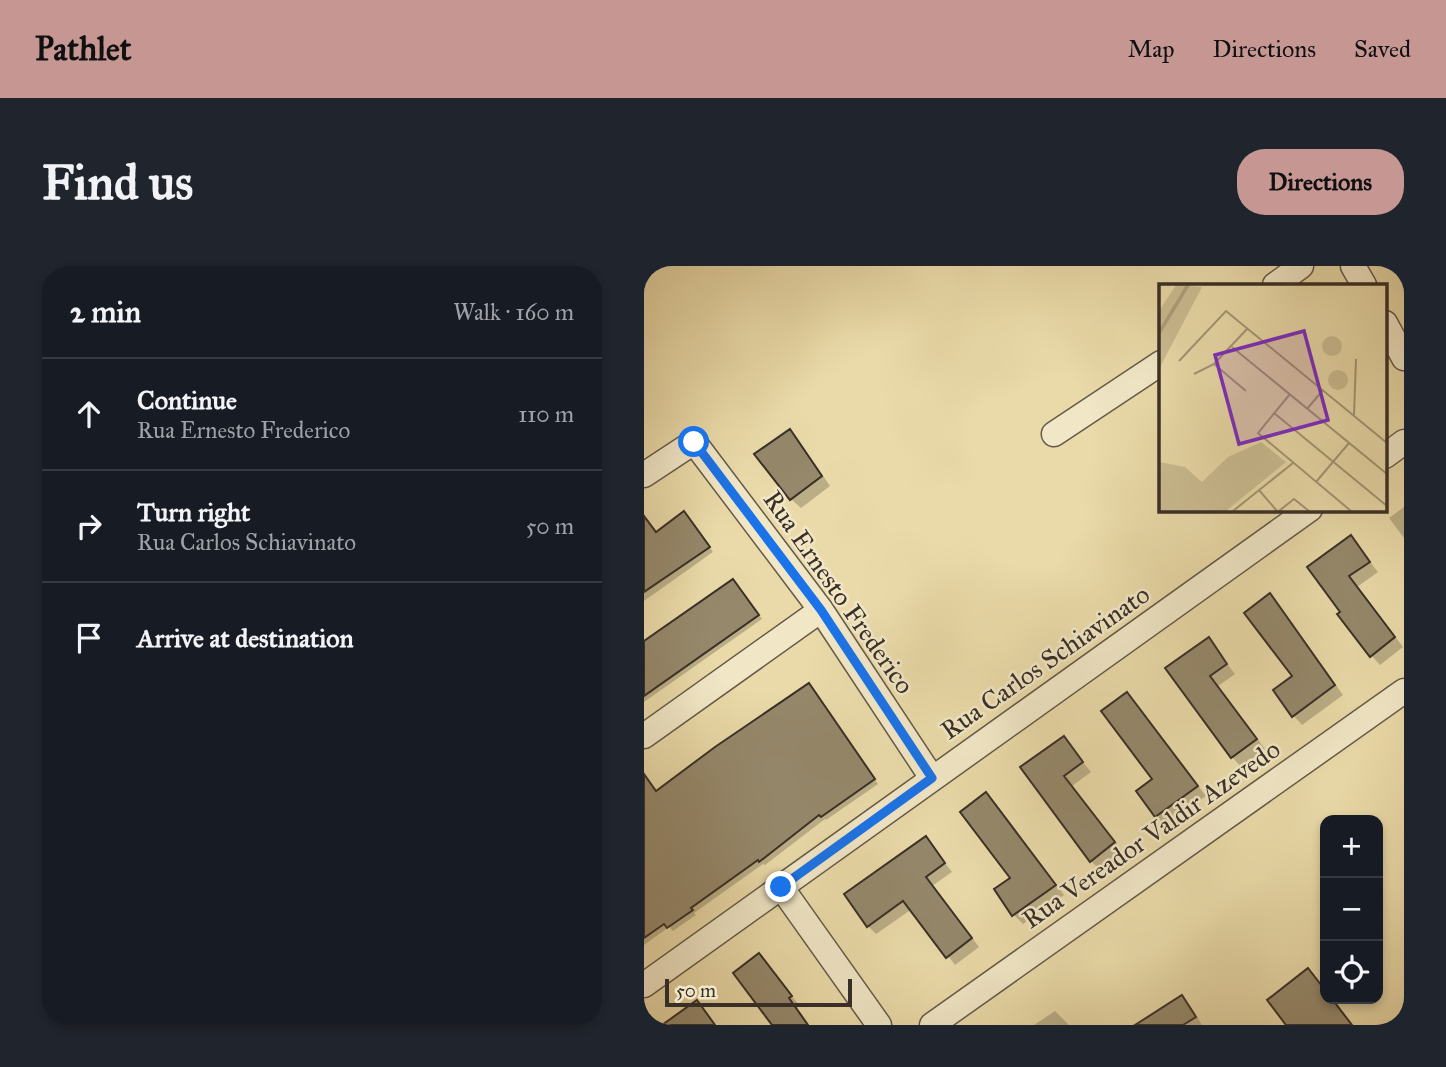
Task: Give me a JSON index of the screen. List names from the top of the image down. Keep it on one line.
{"streets":{"street":["Rua Ernesto Frederico","Rua Carlos Schiavinato","Rua Vereador Valdir Azevedo"]},"crossings":[["Rua Ernesto Frederico","Rua Carlos Schiavinato"]],"scale_bar":"50 m","page":{"header":"Pathlet","nav":["Map","Directions","Saved"],"buttons":"Directions","title":"Find us","heading":["2 min","Walk · 160 m"],"list":[["Continue","Rua Ernesto Frederico","110 m"],["Turn right","Rua Carlos Schiavinato","50 m"],"Arrive at destination"],"map_buttons":["+","−"],"scale":"50 m"}}
